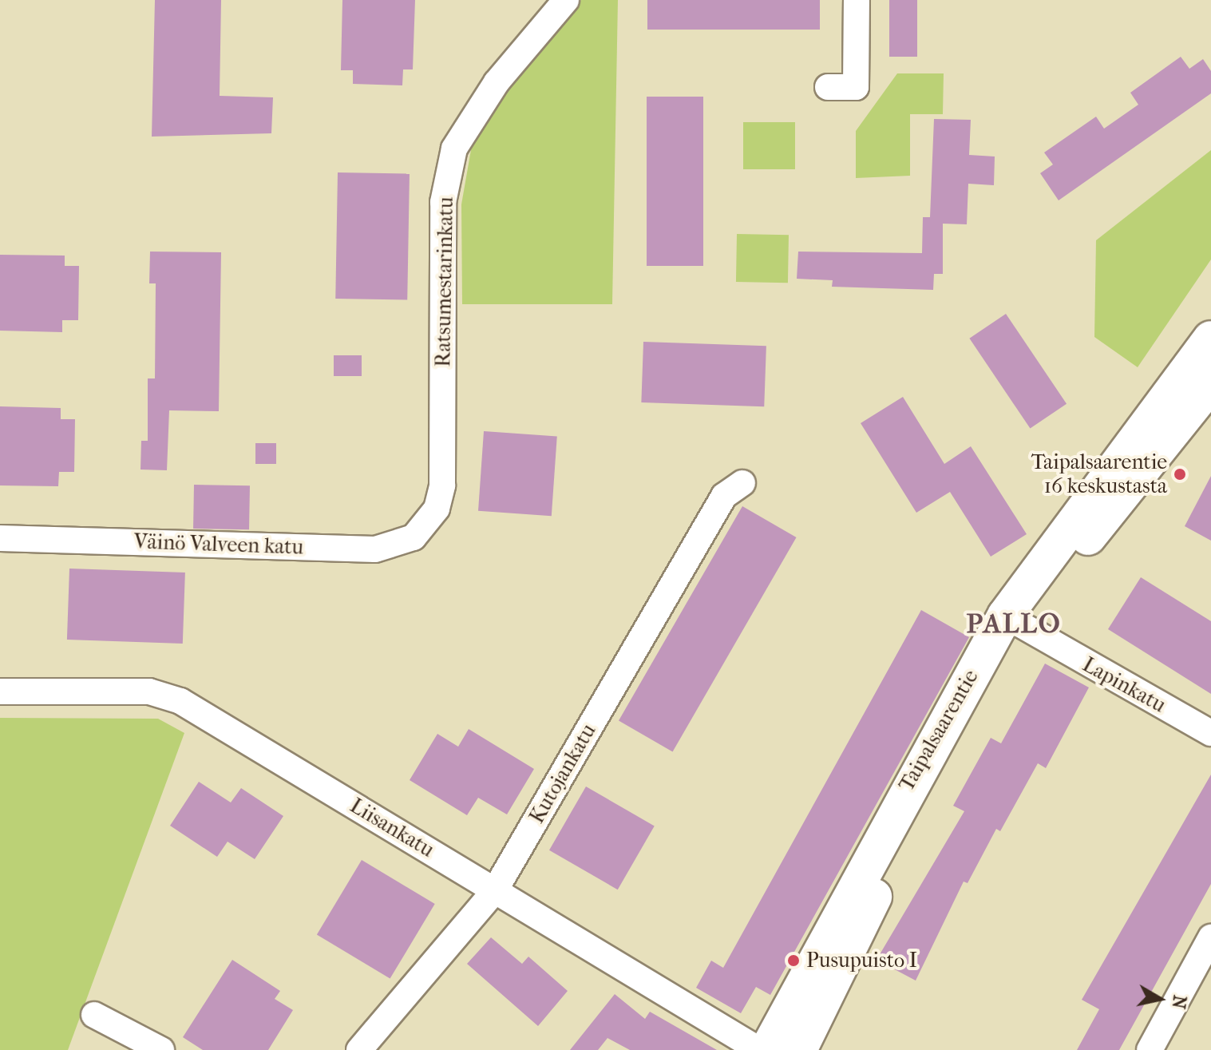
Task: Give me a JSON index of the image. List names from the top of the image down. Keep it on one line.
{"streets":{"main road":["Taipalsaarentie"],"street":["Ratsumestarinkatu","Väinö Valveen katu","Lapinkatu","Kutojankatu","Liisankatu"]},"crossings":[["Ratsumestarinkatu","Väinö Valveen katu"],["Lapinkatu","Taipalsaarentie"],["Kutojankatu","Liisankatu"]],"districts":["PALLO"],"places":["Taipalsaarentie 16 keskustasta","Pusupuisto I"],"north":"right"}
